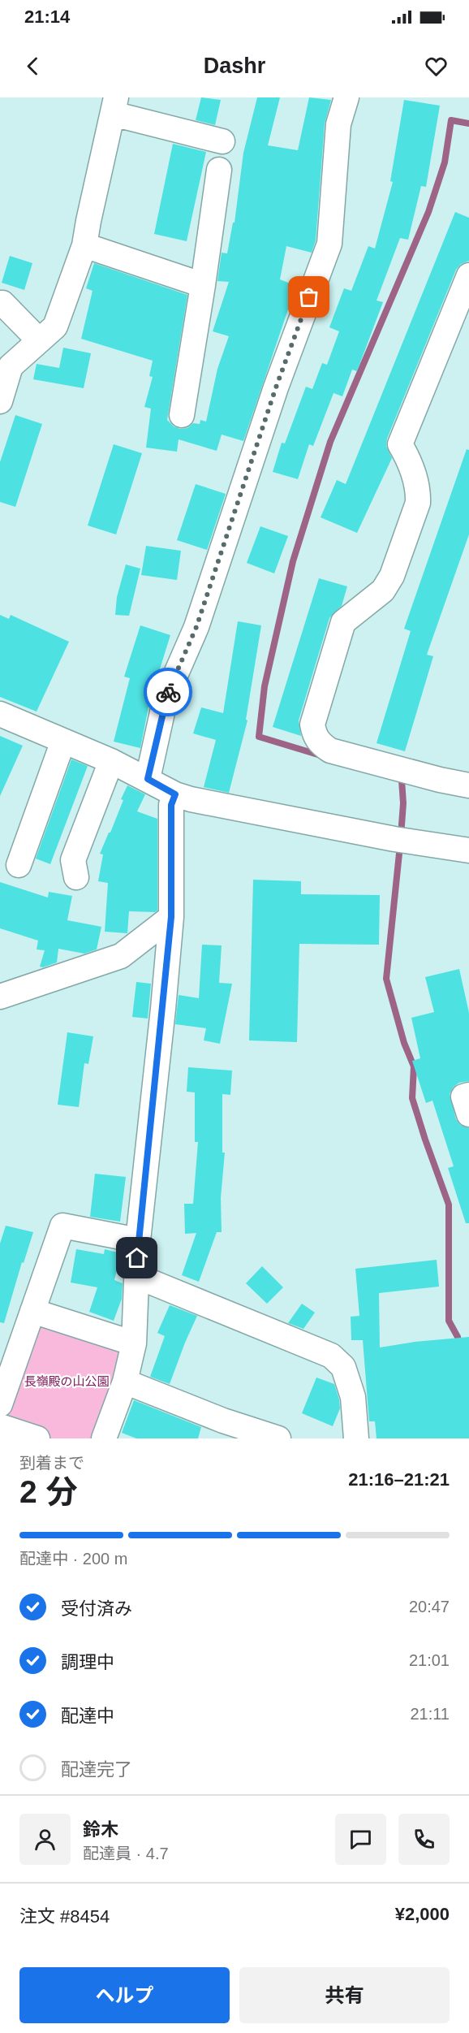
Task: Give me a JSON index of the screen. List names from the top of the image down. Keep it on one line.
{"parks":["長嶺殿の山公園"],"page":{"status":"21:14","header":"Dashr","heading":["2 分","到着まで","21:16–21:21"],"panel":["鈴木","配達員 · 4.7","注文 #8454","¥2,000"],"bar":"配達中 · 200 m","list":[["受付済み","20:47"],["調理中","21:01"],["配達中","21:11"],"配達完了"],"buttons":["ヘルプ","共有"]}}
